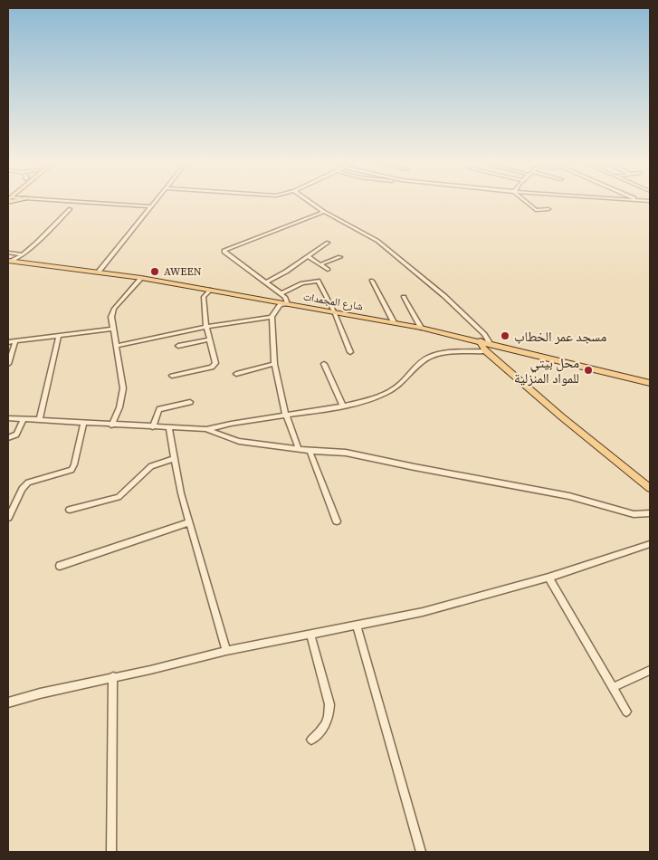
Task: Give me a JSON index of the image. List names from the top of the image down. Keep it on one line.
{"streets":{"main road":["شارع المجمدات"]},"places":["AWEEN","مسجد عمر الخطاب","محل بيتي للمواد المنزلية"]}
